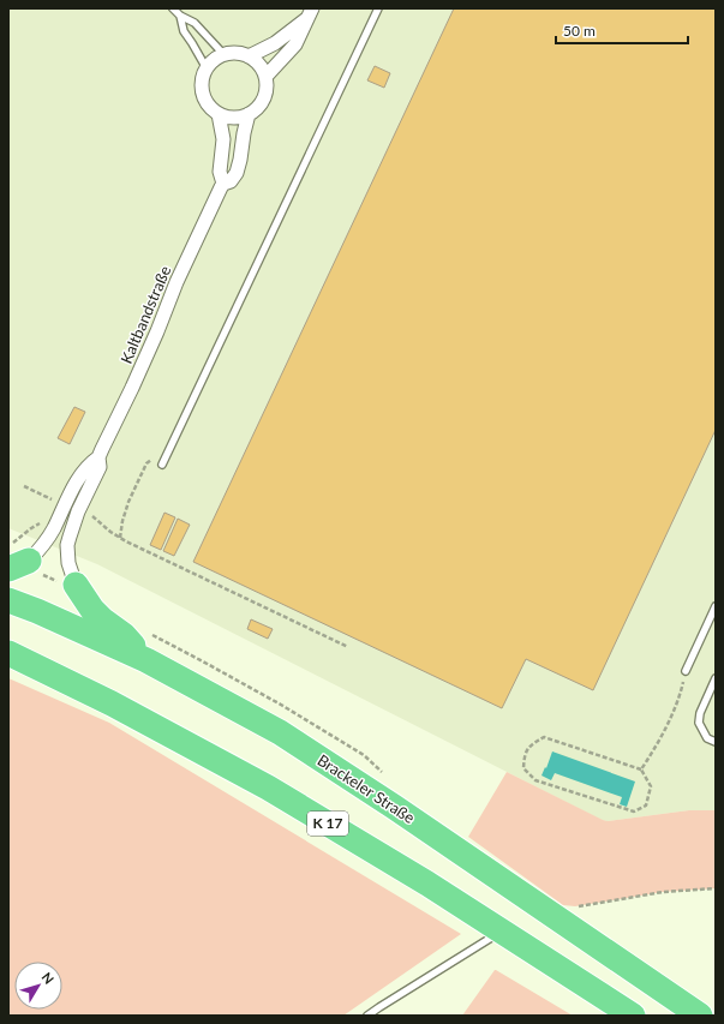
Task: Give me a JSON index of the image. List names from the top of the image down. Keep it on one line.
{"streets":{"highway":["Brackeler Straße","K 17"],"street":["Kaltbandstraße"]},"scale_bar":"50 m","north":"top right"}
